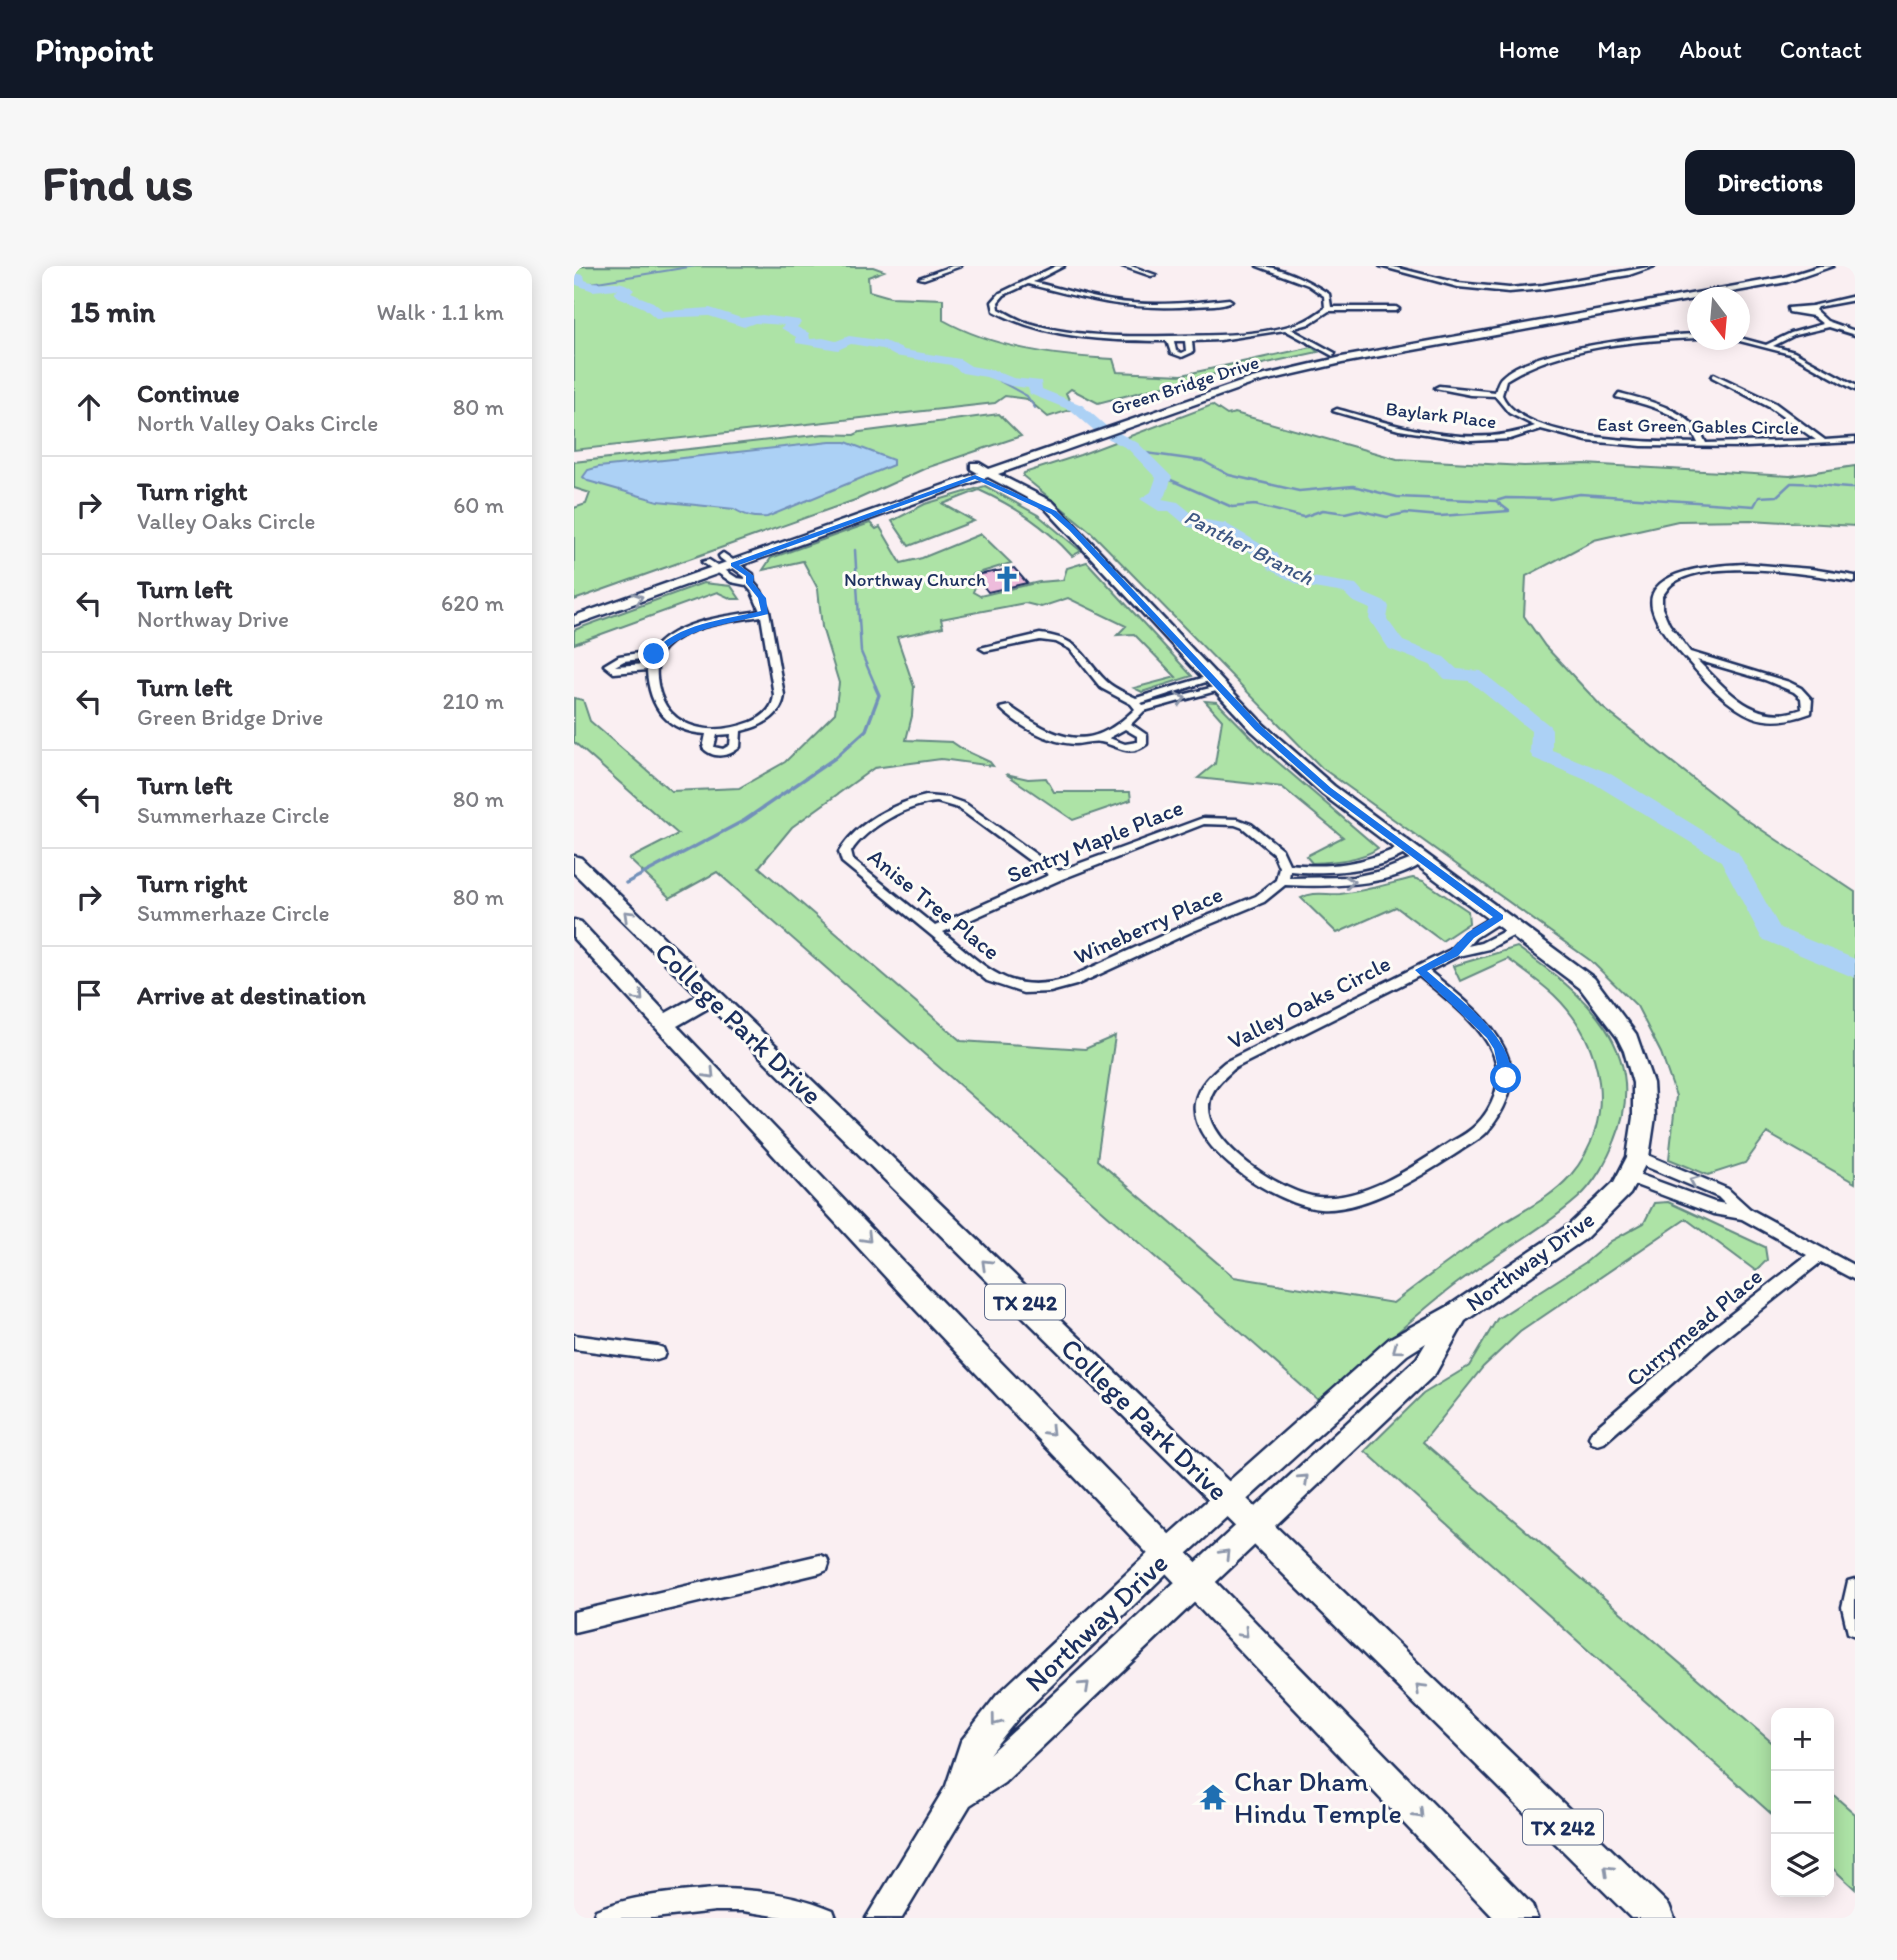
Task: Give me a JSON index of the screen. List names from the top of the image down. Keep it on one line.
{"streets":{"main road":["Green Bridge Drive","College Park Drive","Northway Drive","TX 242"],"street":["Baylark Place","East Green Gables Circle","Sentry Maple Place","Anise Tree Place","Wineberry Place","Valley Oaks Circle","Currymead Place"]},"crossings":[["Green Bridge Drive","Northway Drive"],["Baylark Place","East Green Gables Circle"],["Sentry Maple Place","Anise Tree Place"],["Anise Tree Place","Wineberry Place"],["Valley Oaks Circle","Northway Drive"],["College Park Drive","Northway Drive"]],"water":["Panther Branch"],"places":{"church":["Northway Church"],"temple":["Char Dham Hindu Temple"]},"north":"bottom","page":{"header":"Pinpoint","nav":["Home","Map","About","Contact"],"buttons":"Directions","title":"Find us","heading":["15 min","Walk · 1.1 km"],"list":[["Continue","North Valley Oaks Circle","80 m"],["Turn right","Valley Oaks Circle","60 m"],["Turn left","Northway Drive","620 m"],["Turn left","Green Bridge Drive","210 m"],["Turn left","Summerhaze Circle","80 m"],["Turn right","Summerhaze Circle","80 m"],"Arrive at destination"],"map_buttons":["+","−"]}}
